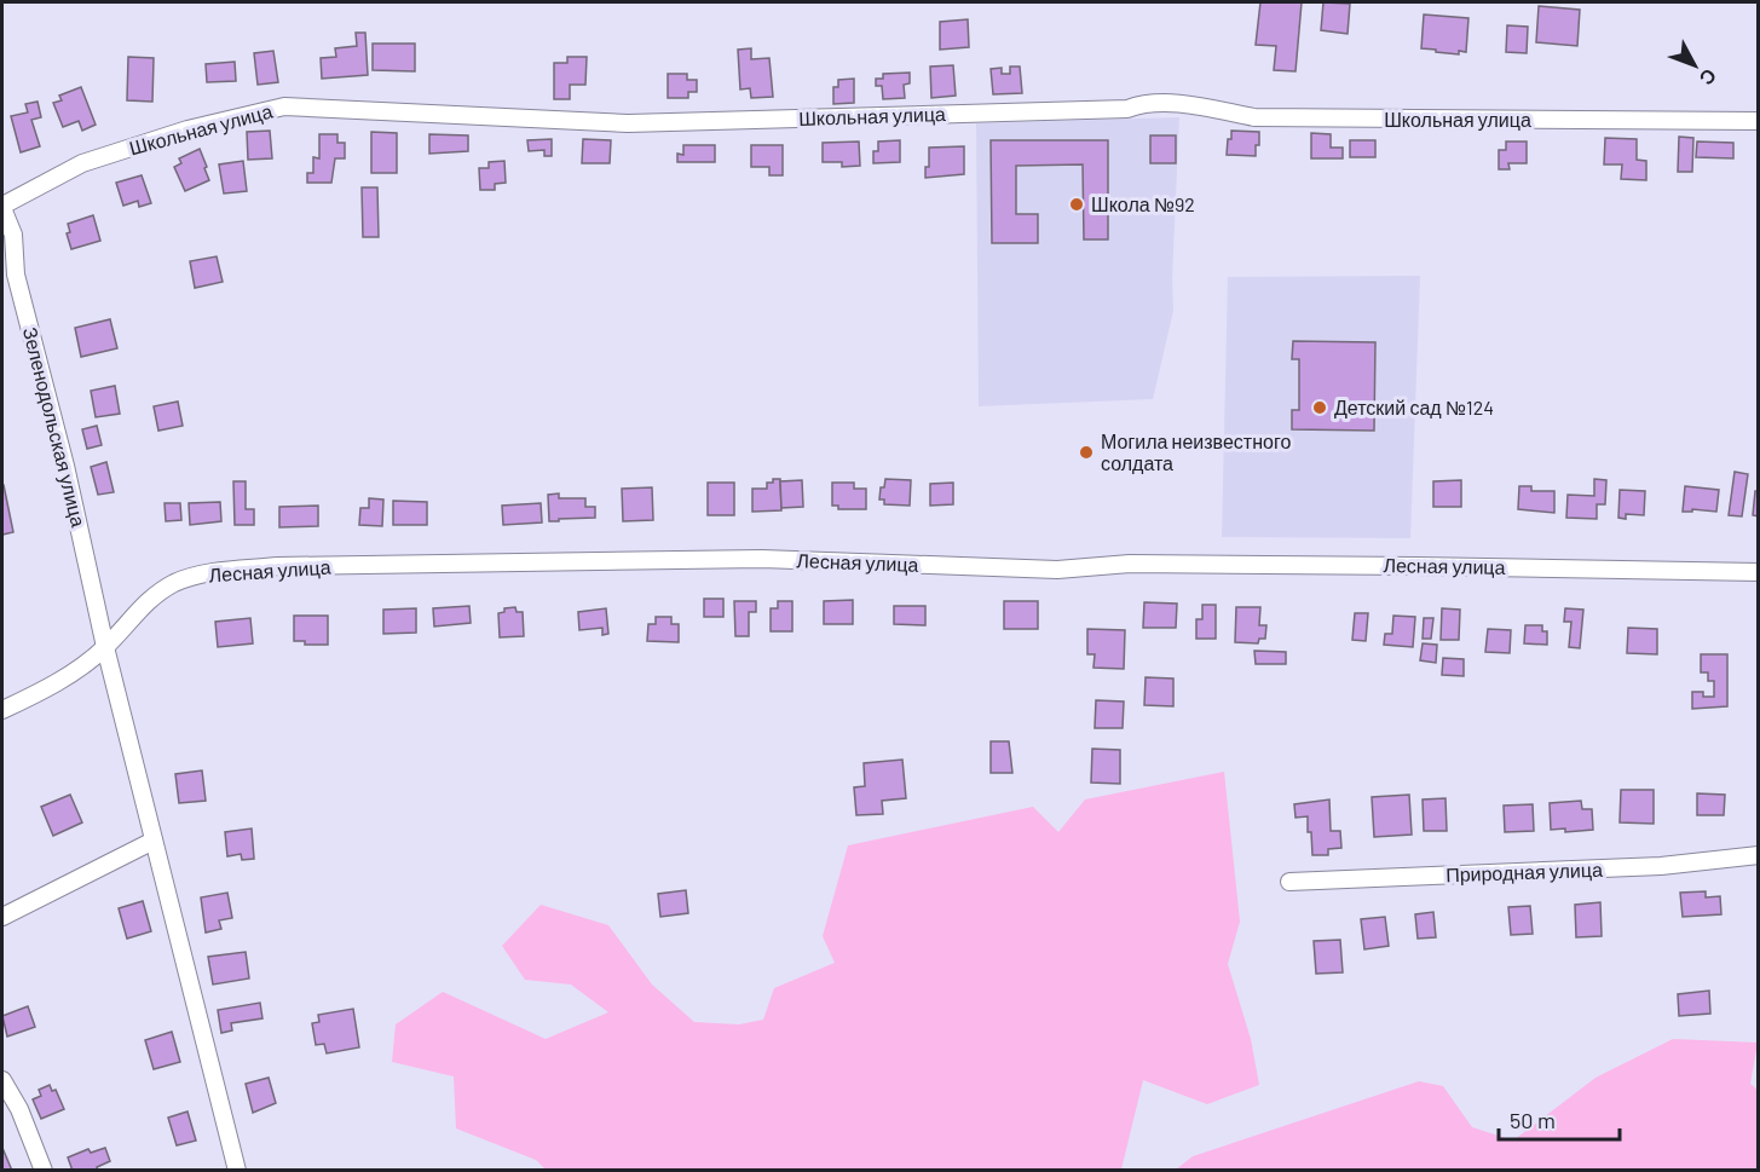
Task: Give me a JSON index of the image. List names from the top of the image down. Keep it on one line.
{"streets":{"street":["Школьная улица","Зеленодольская улица","Лесная улица","Природная улица"]},"crossings":[["Школьная улица","Зеленодольская улица"],["Зеленодольская улица","Лесная улица"]],"places":["Школа №92","Детский сад №124","Могила неизвестного солдата"],"scale_bar":"50 m","north":"bottom right"}
